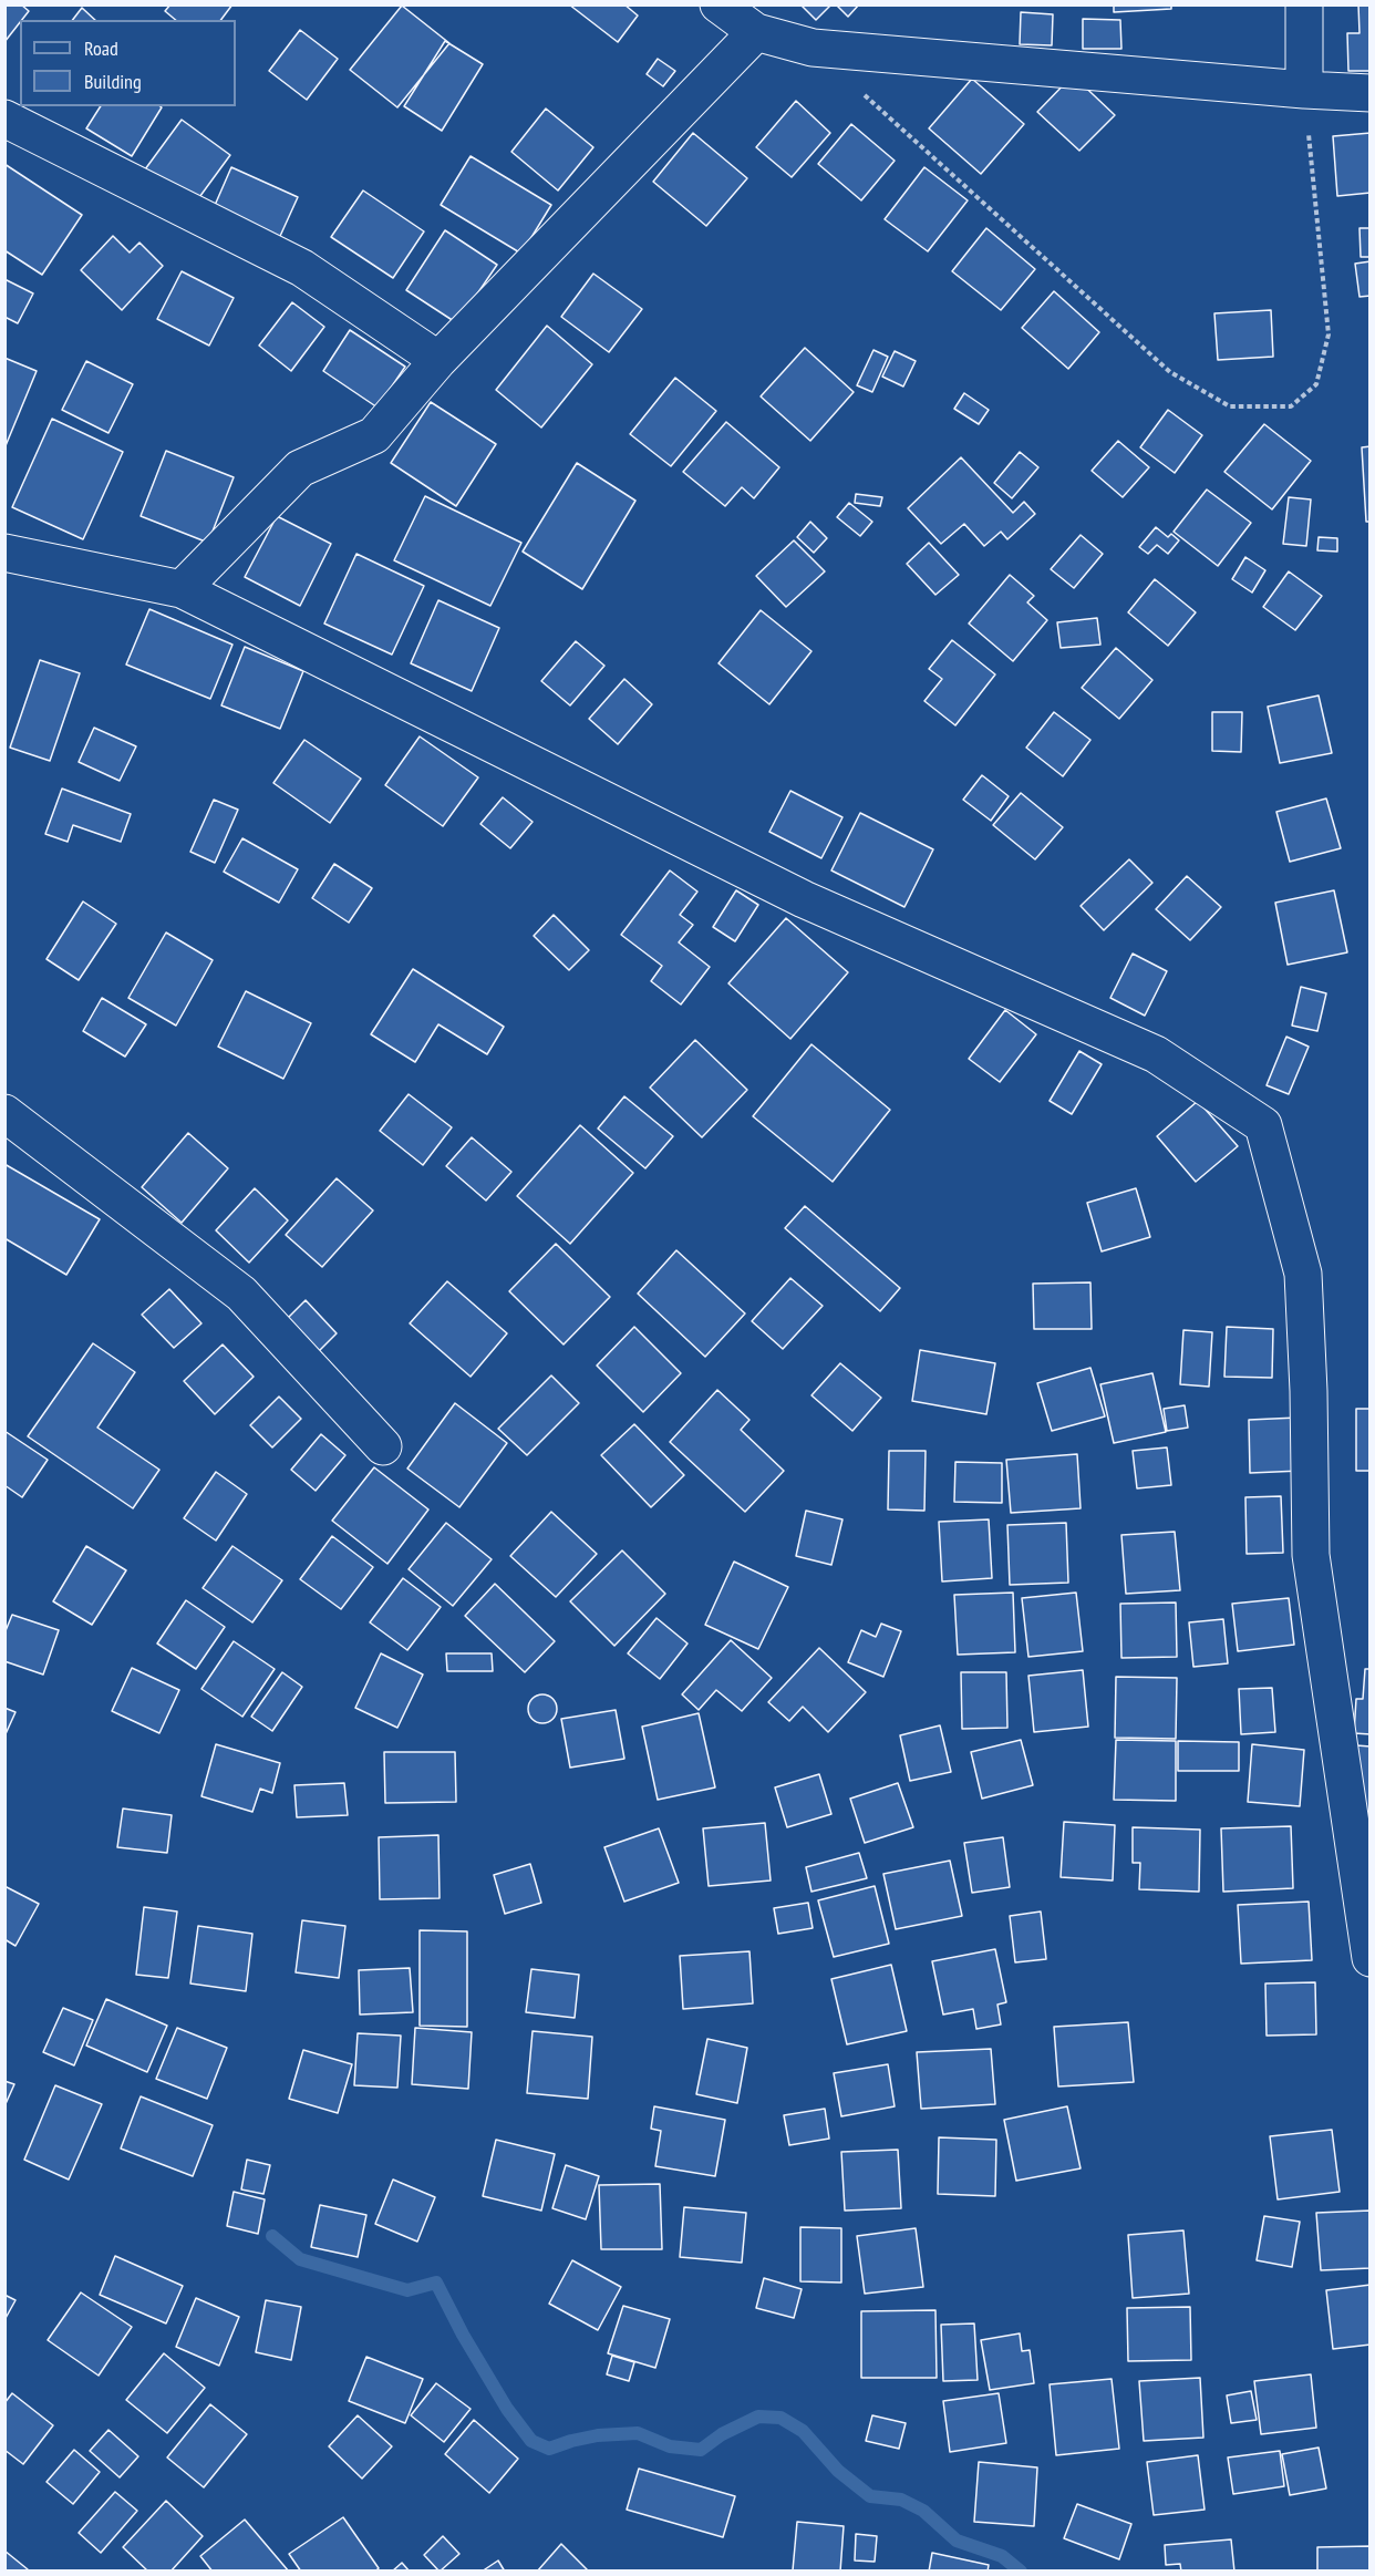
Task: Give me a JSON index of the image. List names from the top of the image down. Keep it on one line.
{"legend":["Road","Building"]}
